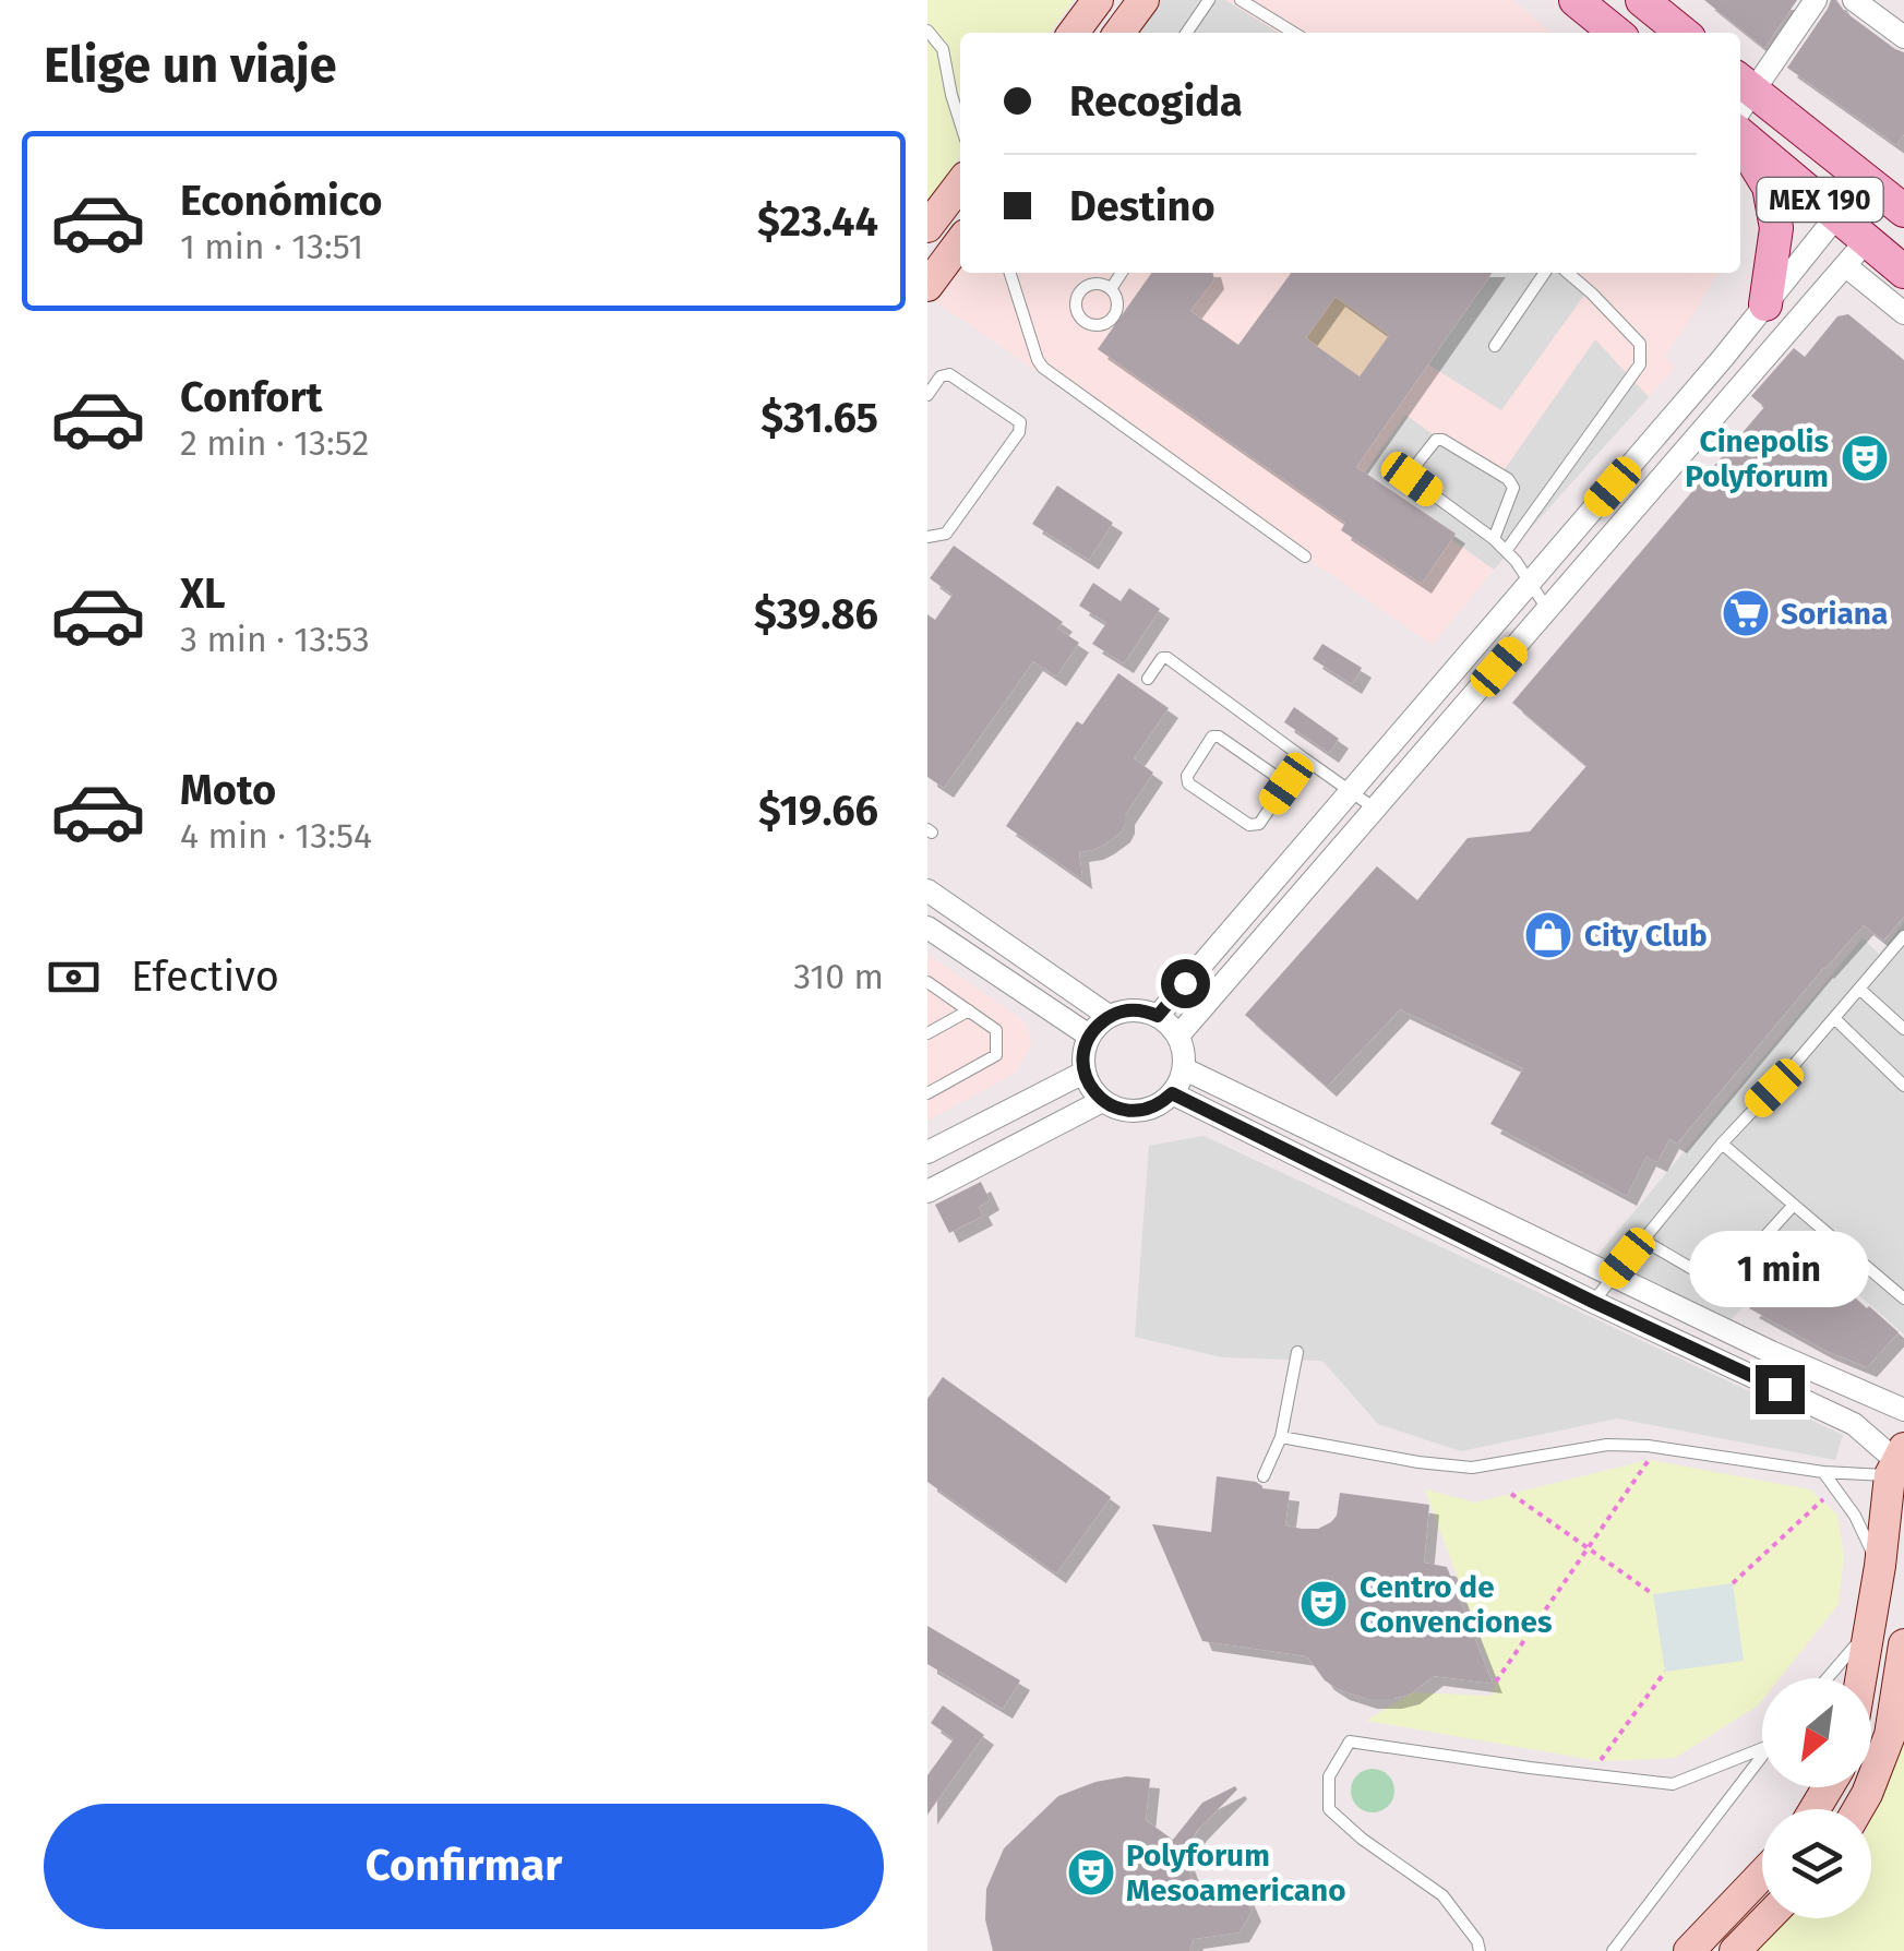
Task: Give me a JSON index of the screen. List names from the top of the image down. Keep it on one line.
{"streets":{"main road":["MEX 190"]},"places":{"theatre":["Cinepolis Polyforum","Centro de Convenciones","Polyforum Mesoamericano"],"supermarket":["Soriana"],"shop":["City Club"]},"north":"bottom left","page":{"heading":"Elige un viaje","banner":["Recogida","Destino"],"list":[{"name":"Económico","note":"1 min · 13:51","value":"$23.44"},{"name":"Confort","note":"2 min · 13:52","value":"$31.65"},{"name":"XL","note":"3 min · 13:53","value":"$39.86"},{"name":"Moto","note":"4 min · 13:54","value":"$19.66"}],"pay":["Efectivo","310 m"],"bubble":"1 min","buttons":"Confirmar"}}
